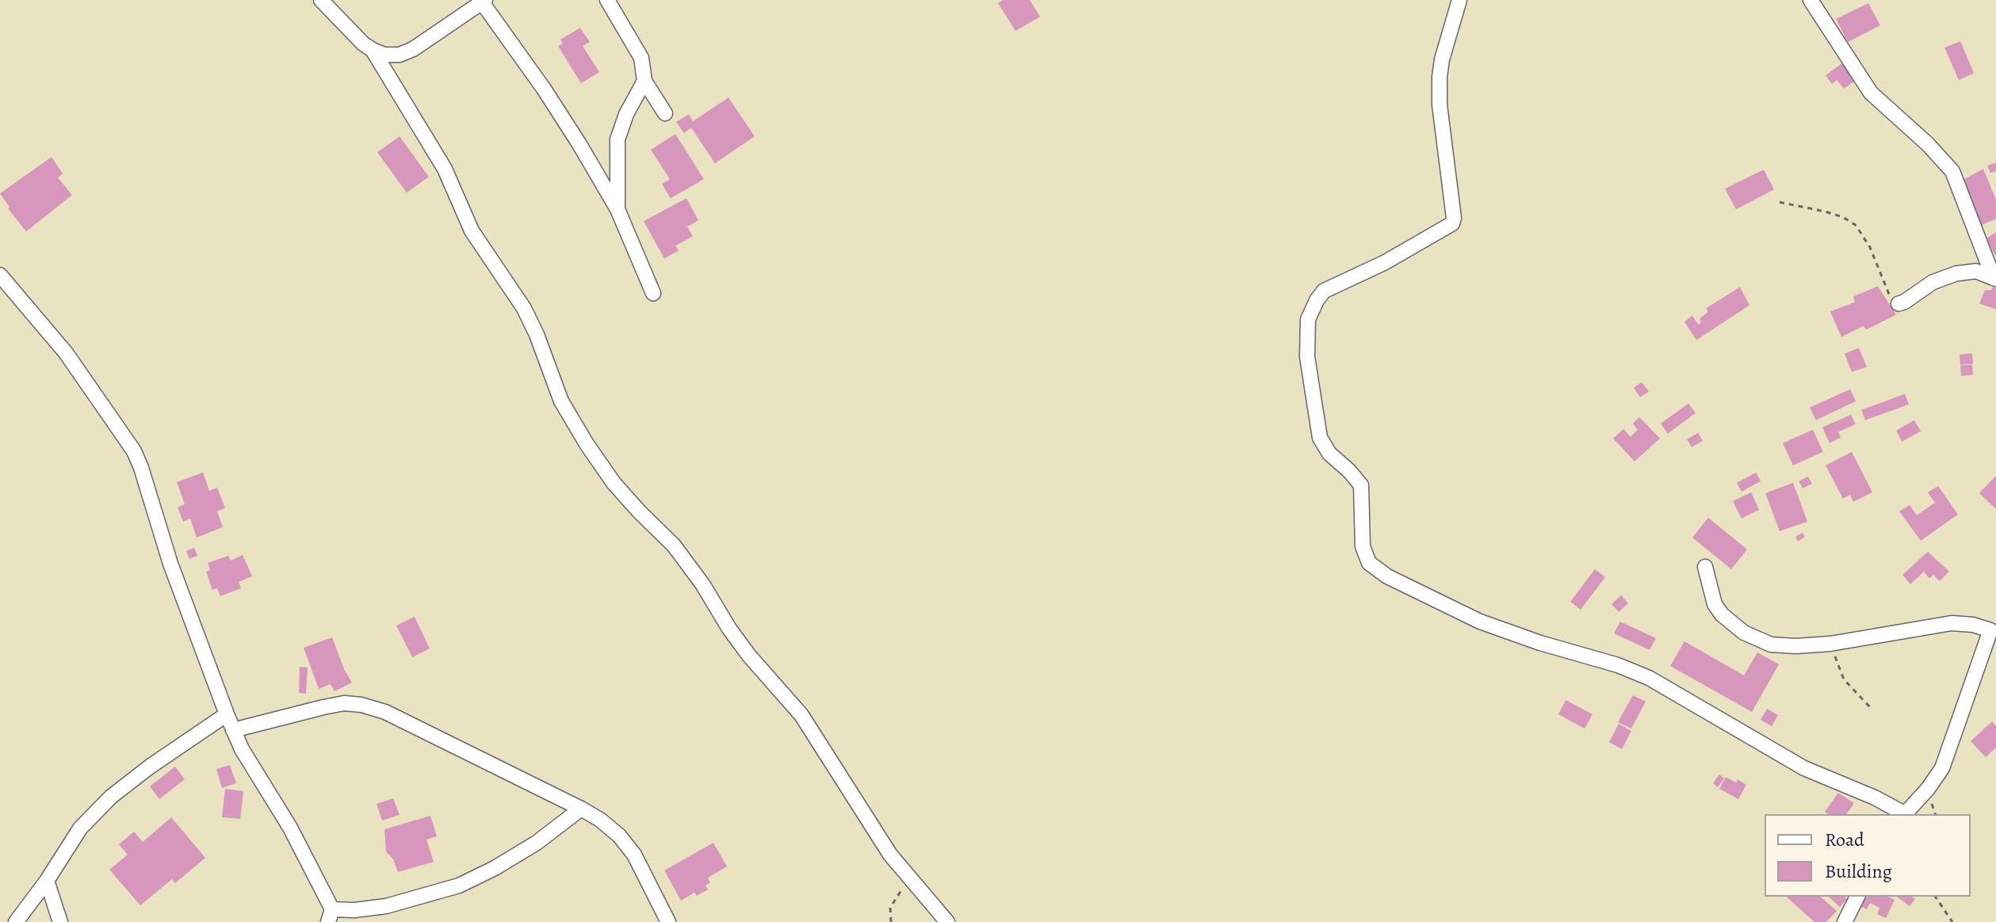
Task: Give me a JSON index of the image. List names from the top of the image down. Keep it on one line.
{"legend":["Road","Building"]}
